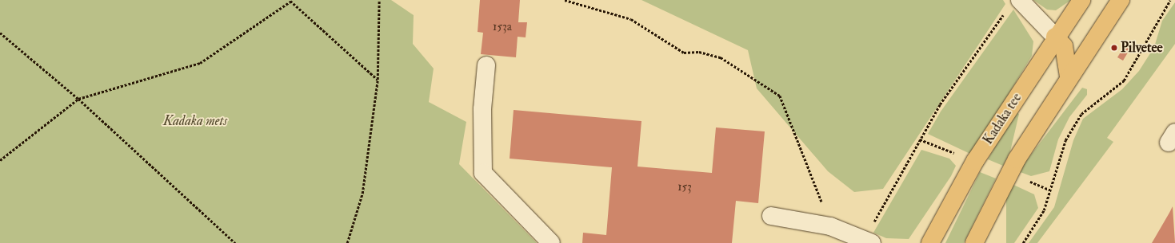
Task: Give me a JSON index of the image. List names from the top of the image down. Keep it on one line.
{"streets":{"main road":["Kadaka tee"]},"parks":["Kadaka mets"],"places":["Pilvetee"],"house_numbers":["153a","153"]}
